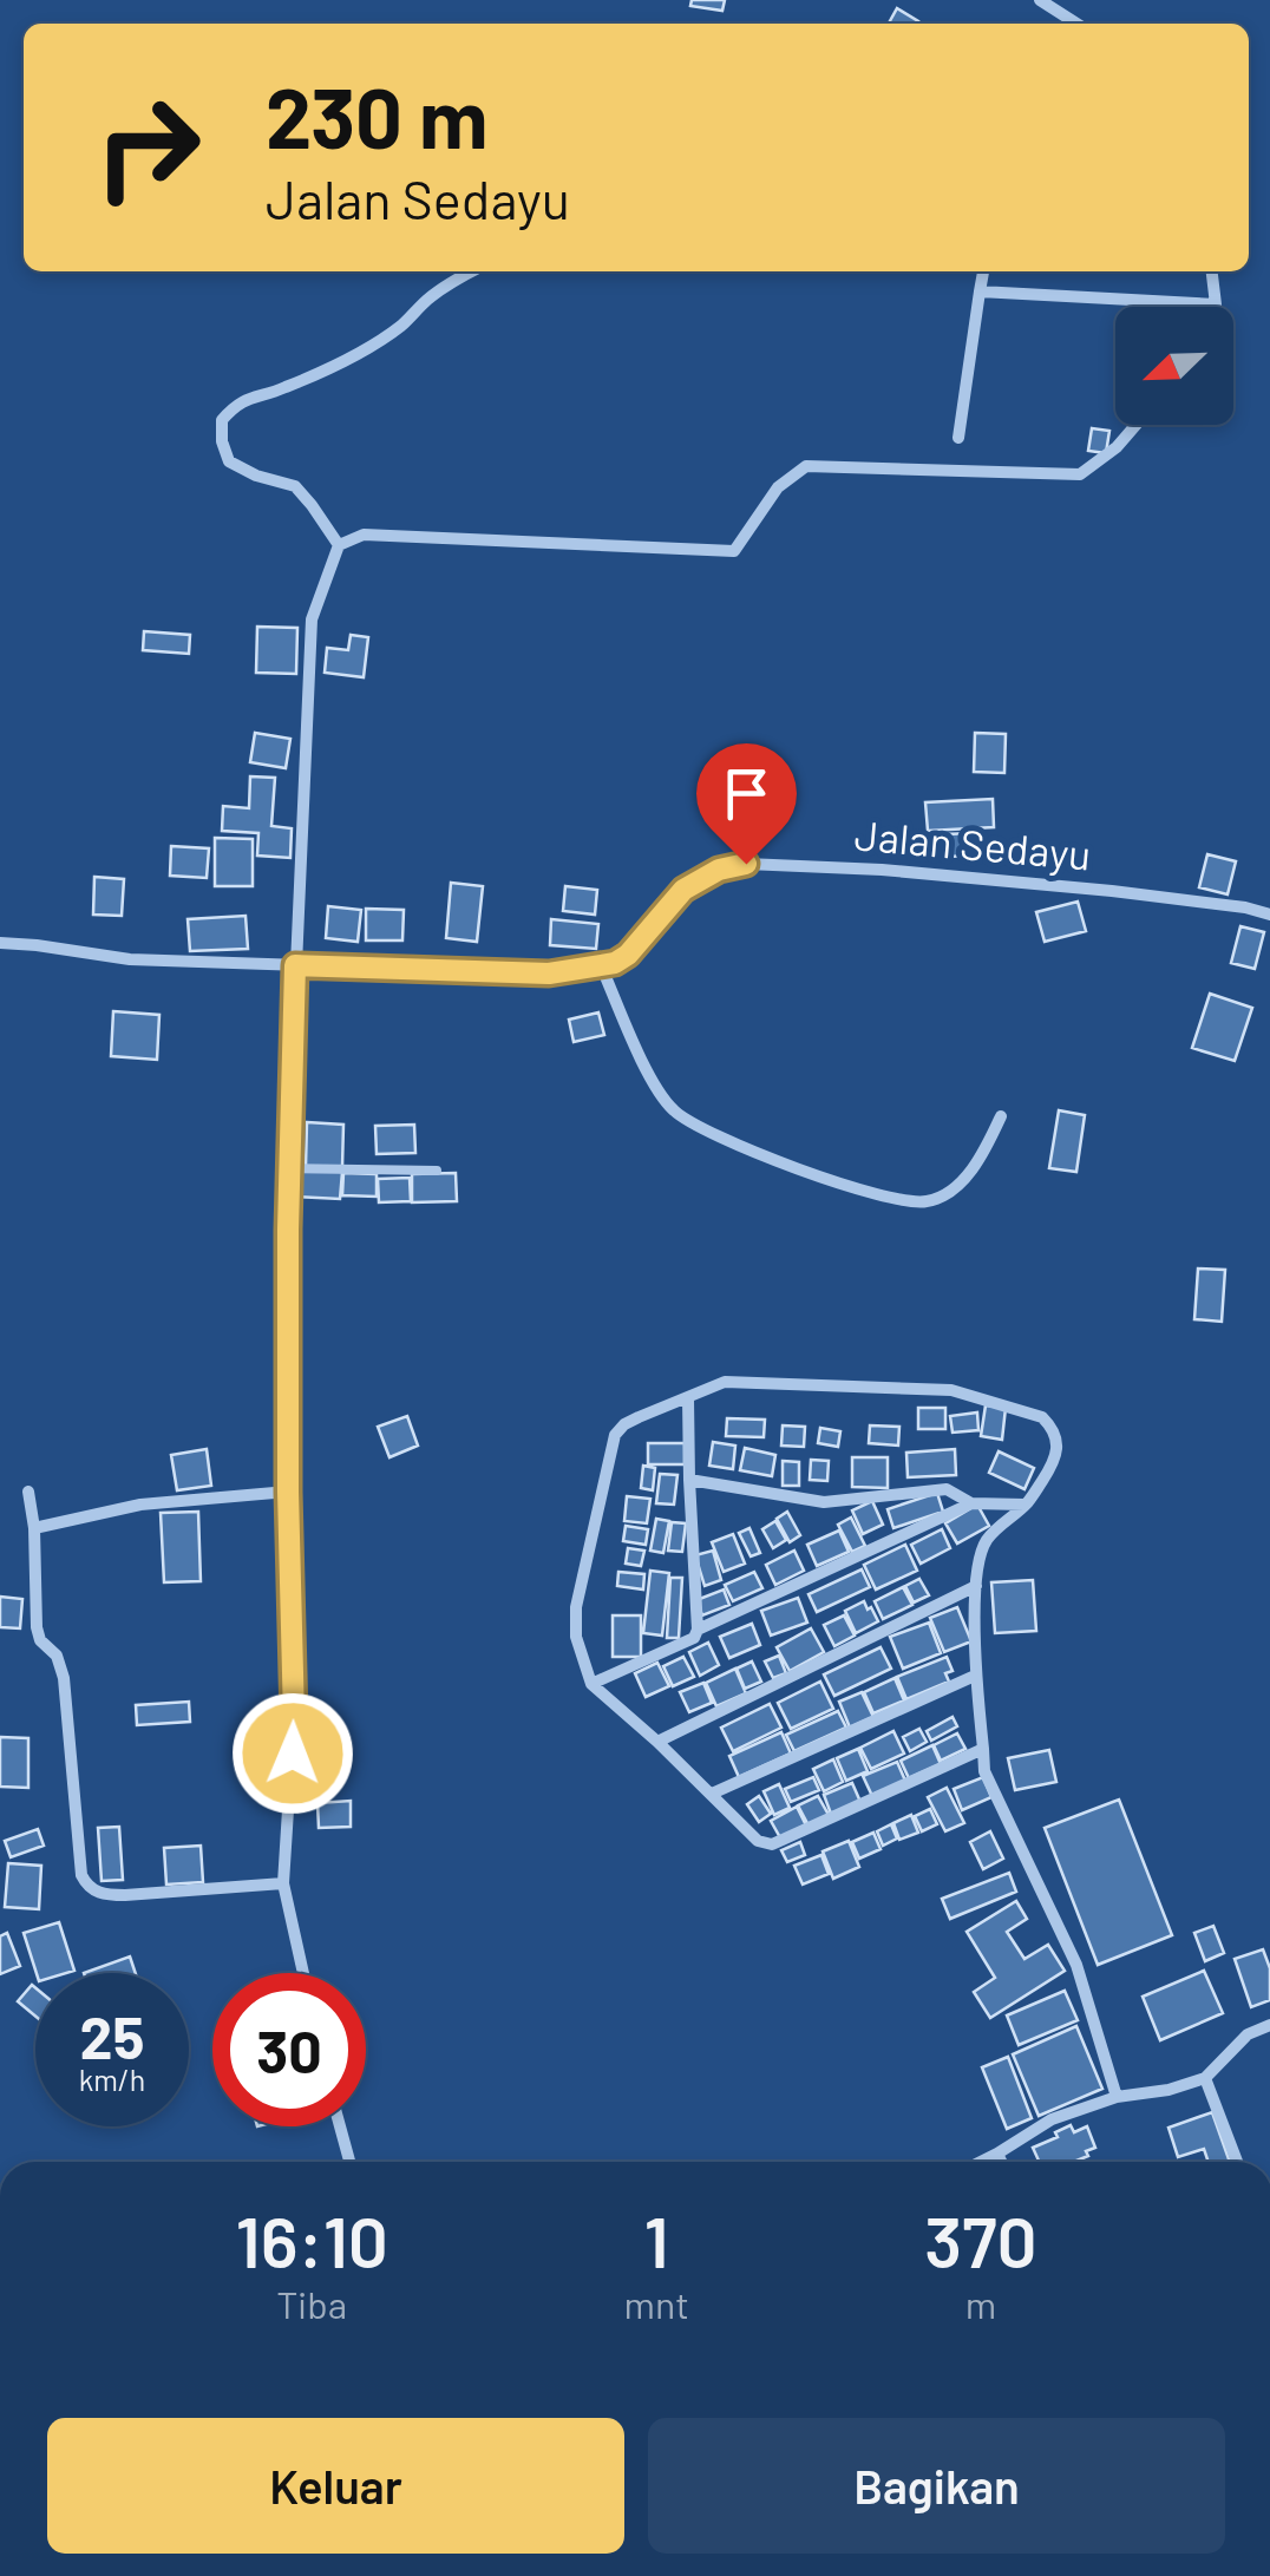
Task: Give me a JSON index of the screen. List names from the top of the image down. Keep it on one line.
{"streets":{"street":["Jalan Sedayu"]},"north":"bottom left","page":{"turn":["230 m","Jalan Sedayu"],"speed":"25 km/h","limit":"30","eta":["16:10","Tiba","1","mnt","370","m"],"buttons":["Keluar","Bagikan"]}}
